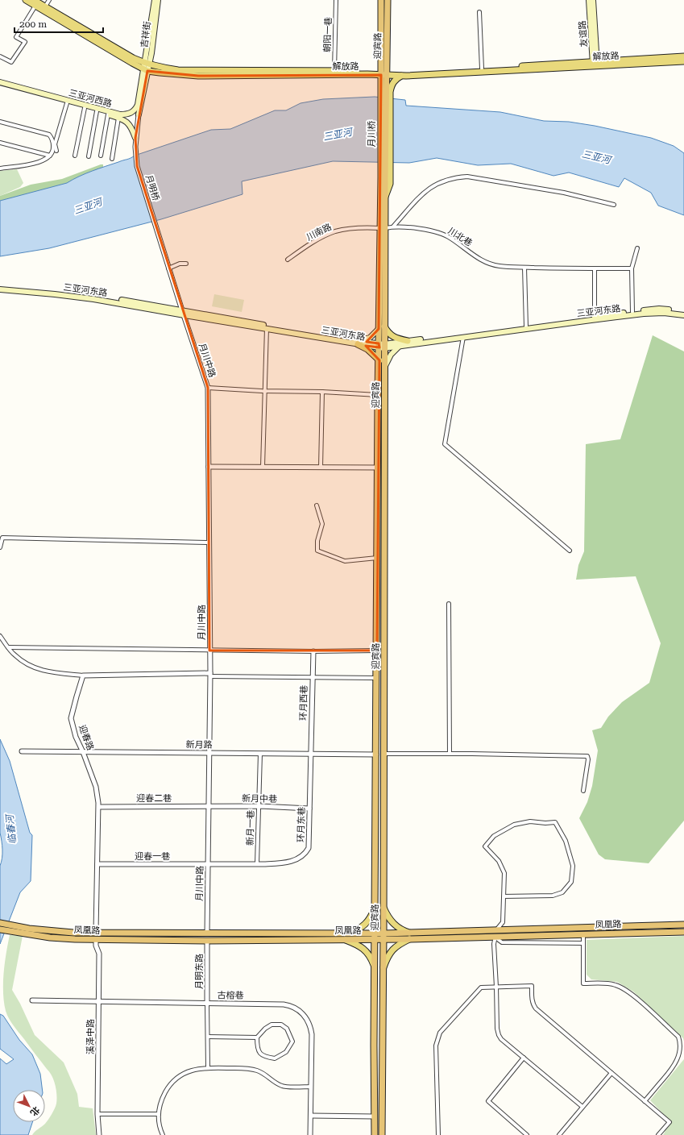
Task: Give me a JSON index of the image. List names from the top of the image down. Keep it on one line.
{"streets":{"highway":["迎宾路","月川桥","凤凰路"],"main road":["友谊路","吉祥街","解放路","三亚河西路","三亚河东路"],"street":["朝阳一巷","月明桥","川南路","川北巷","月川中路","环月西巷","迎春路","新月路","迎春二巷","新月中巷","环月东巷","新月一巷","迎春一巷","月明东路","古榕巷","溪泽中路"]},"crossings":[["友谊路","解放路"],["吉祥街","解放路"],["吉祥街","三亚河西路"],["朝阳一巷","解放路"],["迎宾路","解放路"],["迎宾路","月川桥"],["迎宾路","川南路"],["迎宾路","川北巷"],["迎宾路","三亚河东路"],["迎宾路","新月路"],["迎宾路","凤凰路"],["解放路","三亚河西路"],["三亚河西路","月明桥"],["月明桥","月川中路"],["川南路","川北巷"],["三亚河东路","月川中路"],["月川中路","新月路"],["月川中路","迎春二巷"],["月川中路","新月中巷"],["月川中路","环月东巷"],["月川中路","迎春一巷"],["月川中路","凤凰路"],["环月西巷","新月路"],["环月西巷","环月东巷"],["迎春路","新月路"],["迎春路","迎春二巷"],["迎春路","迎春一巷"],["迎春路","凤凰路"],["新月路","环月东巷"],["新月路","新月一巷"],["迎春二巷","新月中巷"],["新月中巷","环月东巷"],["新月中巷","新月一巷"],["环月东巷","新月一巷"],["环月东巷","迎春一巷"],["凤凰路","月明东路"],["凤凰路","溪泽中路"],["月明东路","古榕巷"],["古榕巷","溪泽中路"]],"water":["三亚河","临春河"],"scale_bar":"200 m","north":"bottom right"}
